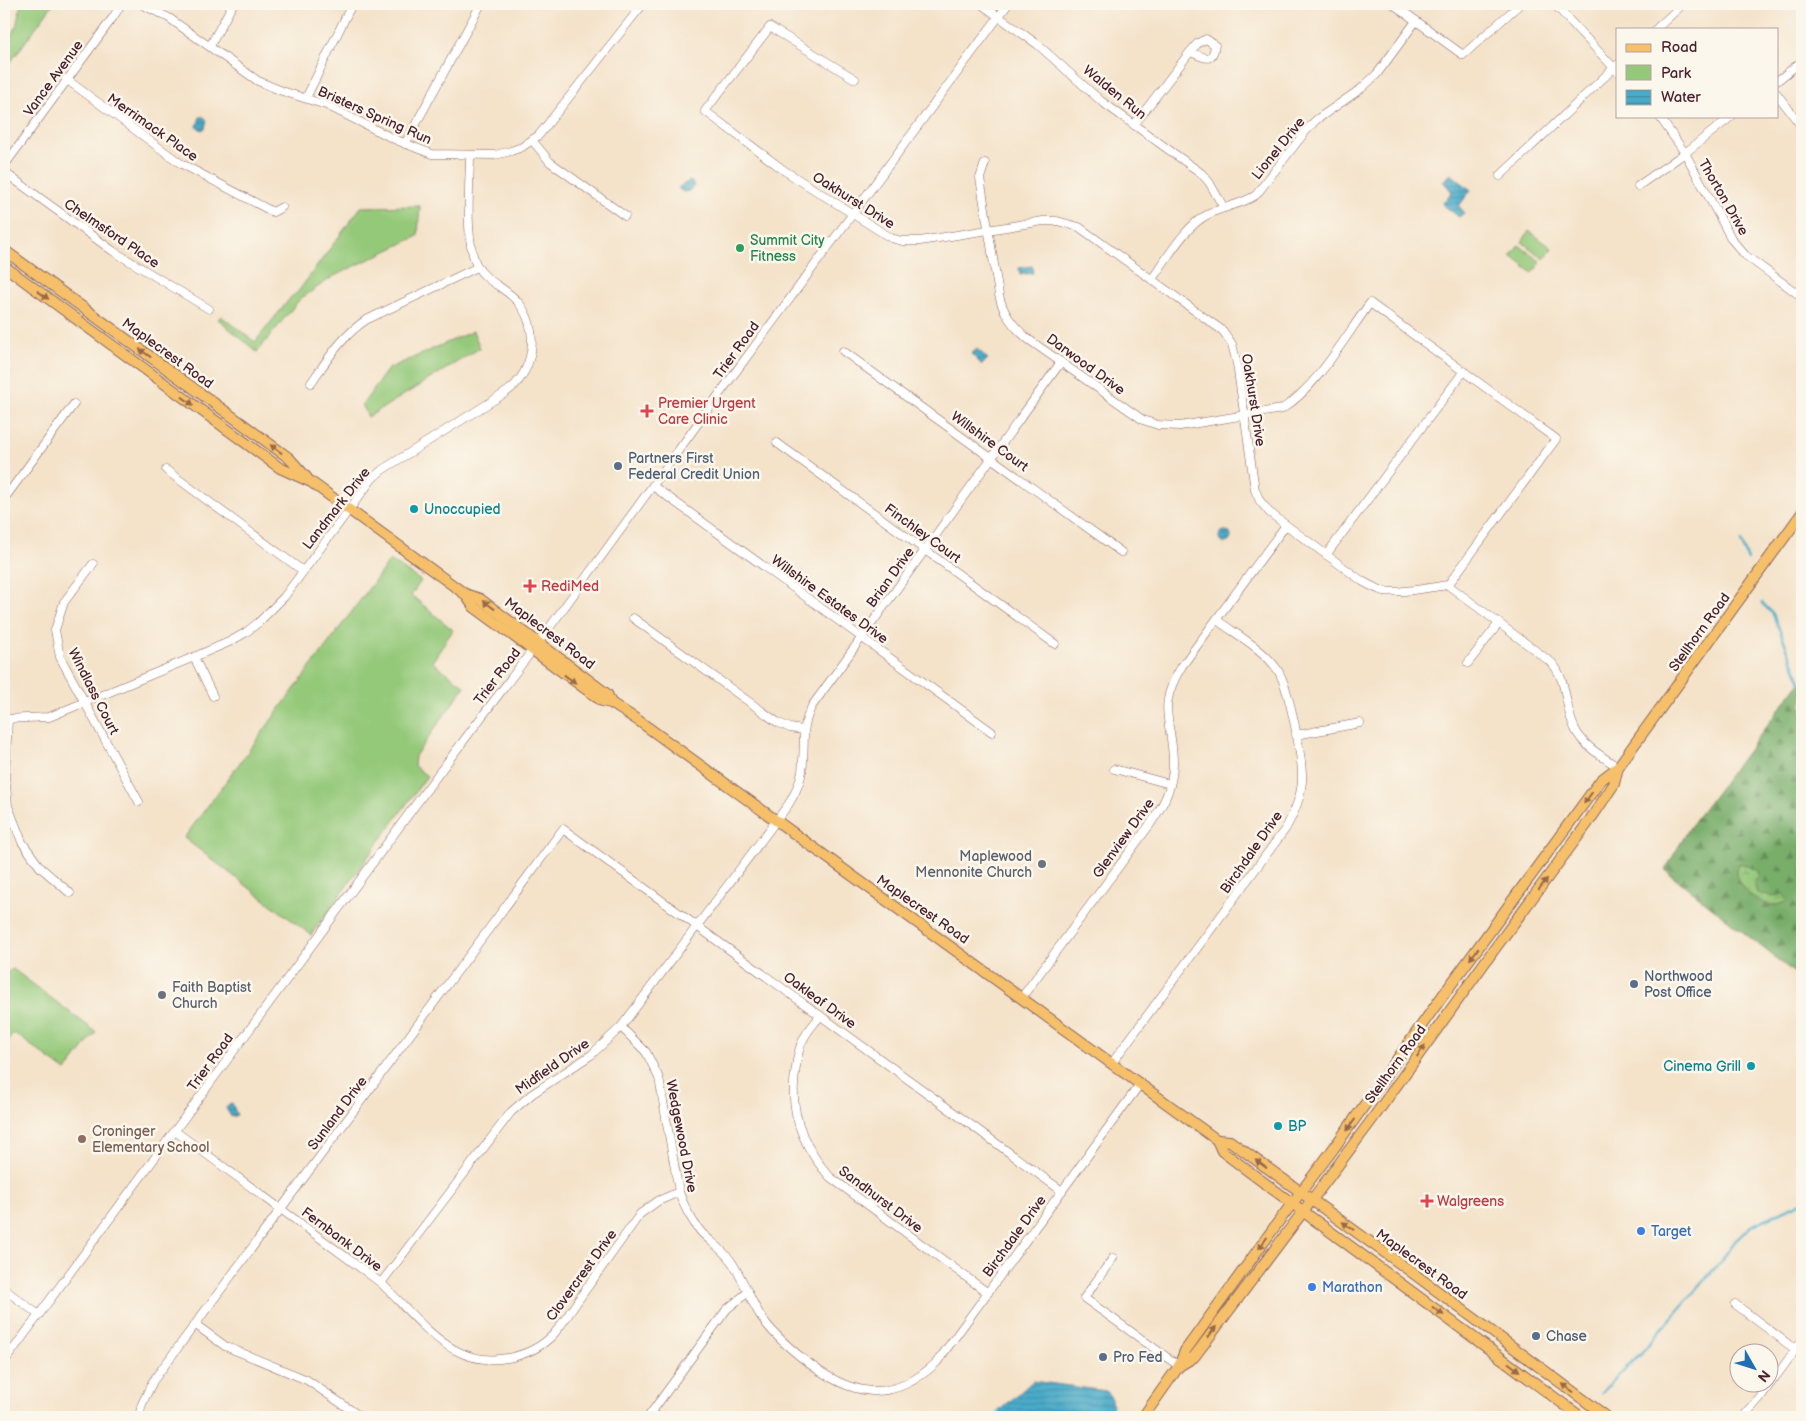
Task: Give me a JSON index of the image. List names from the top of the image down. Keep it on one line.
{"streets":{"main road":["Maplecrest Road","Stellhorn Road"],"street":["Vance Avenue","Walden Run","Bristers Spring Run","Merrimack Place","Lionel Drive","Thorton Drive","Oakhurst Drive","Chelmsford Place","Trier Road","Darwood Drive","Willshire Court","Landmark Drive","Finchley Court","Brian Drive","Willshire Estates Drive","Windlass Court","Glenview Drive","Birchdale Drive","Oakleaf Drive","Midfield Drive","Sunland Drive","Wedgewood Drive","Sandhurst Drive","Fernbank Drive","Clovercrest Drive"]},"crossings":[["Vance Avenue","Merrimack Place"],["Walden Run","Lionel Drive"],["Walden Run","Trier Road"],["Lionel Drive","Oakhurst Drive"],["Oakhurst Drive","Trier Road"],["Oakhurst Drive","Darwood Drive"],["Oakhurst Drive","Glenview Drive"],["Trier Road","Maplecrest Road"],["Trier Road","Willshire Estates Drive"],["Trier Road","Fernbank Drive"],["Maplecrest Road","Landmark Drive"],["Maplecrest Road","Brian Drive"],["Maplecrest Road","Stellhorn Road"],["Maplecrest Road","Glenview Drive"],["Maplecrest Road","Birchdale Drive"],["Maplecrest Road","Midfield Drive"],["Darwood Drive","Brian Drive"],["Willshire Court","Brian Drive"],["Landmark Drive","Windlass Court"],["Finchley Court","Brian Drive"],["Brian Drive","Willshire Estates Drive"],["Brian Drive","Midfield Drive"],["Glenview Drive","Birchdale Drive"],["Birchdale Drive","Oakleaf Drive"],["Birchdale Drive","Wedgewood Drive"],["Birchdale Drive","Sandhurst Drive"],["Oakleaf Drive","Midfield Drive"],["Oakleaf Drive","Sunland Drive"],["Oakleaf Drive","Sandhurst Drive"],["Midfield Drive","Wedgewood Drive"],["Midfield Drive","Fernbank Drive"],["Sunland Drive","Fernbank Drive"],["Wedgewood Drive","Clovercrest Drive"],["Fernbank Drive","Clovercrest Drive"]],"places":{"other":["Summit City Fitness","Partners First Federal Credit Union","Unoccupied","Maplewood Mennonite Church","Northwood Post Office","Faith Baptist Church","Cinema Grill","BP","Croninger Elementary School","Target","Marathon","Chase","Pro Fed"],"health":["Premier Urgent Care Clinic","RediMed","Walgreens"]},"legend":["Road","Park","Water"],"north":"bottom right"}
